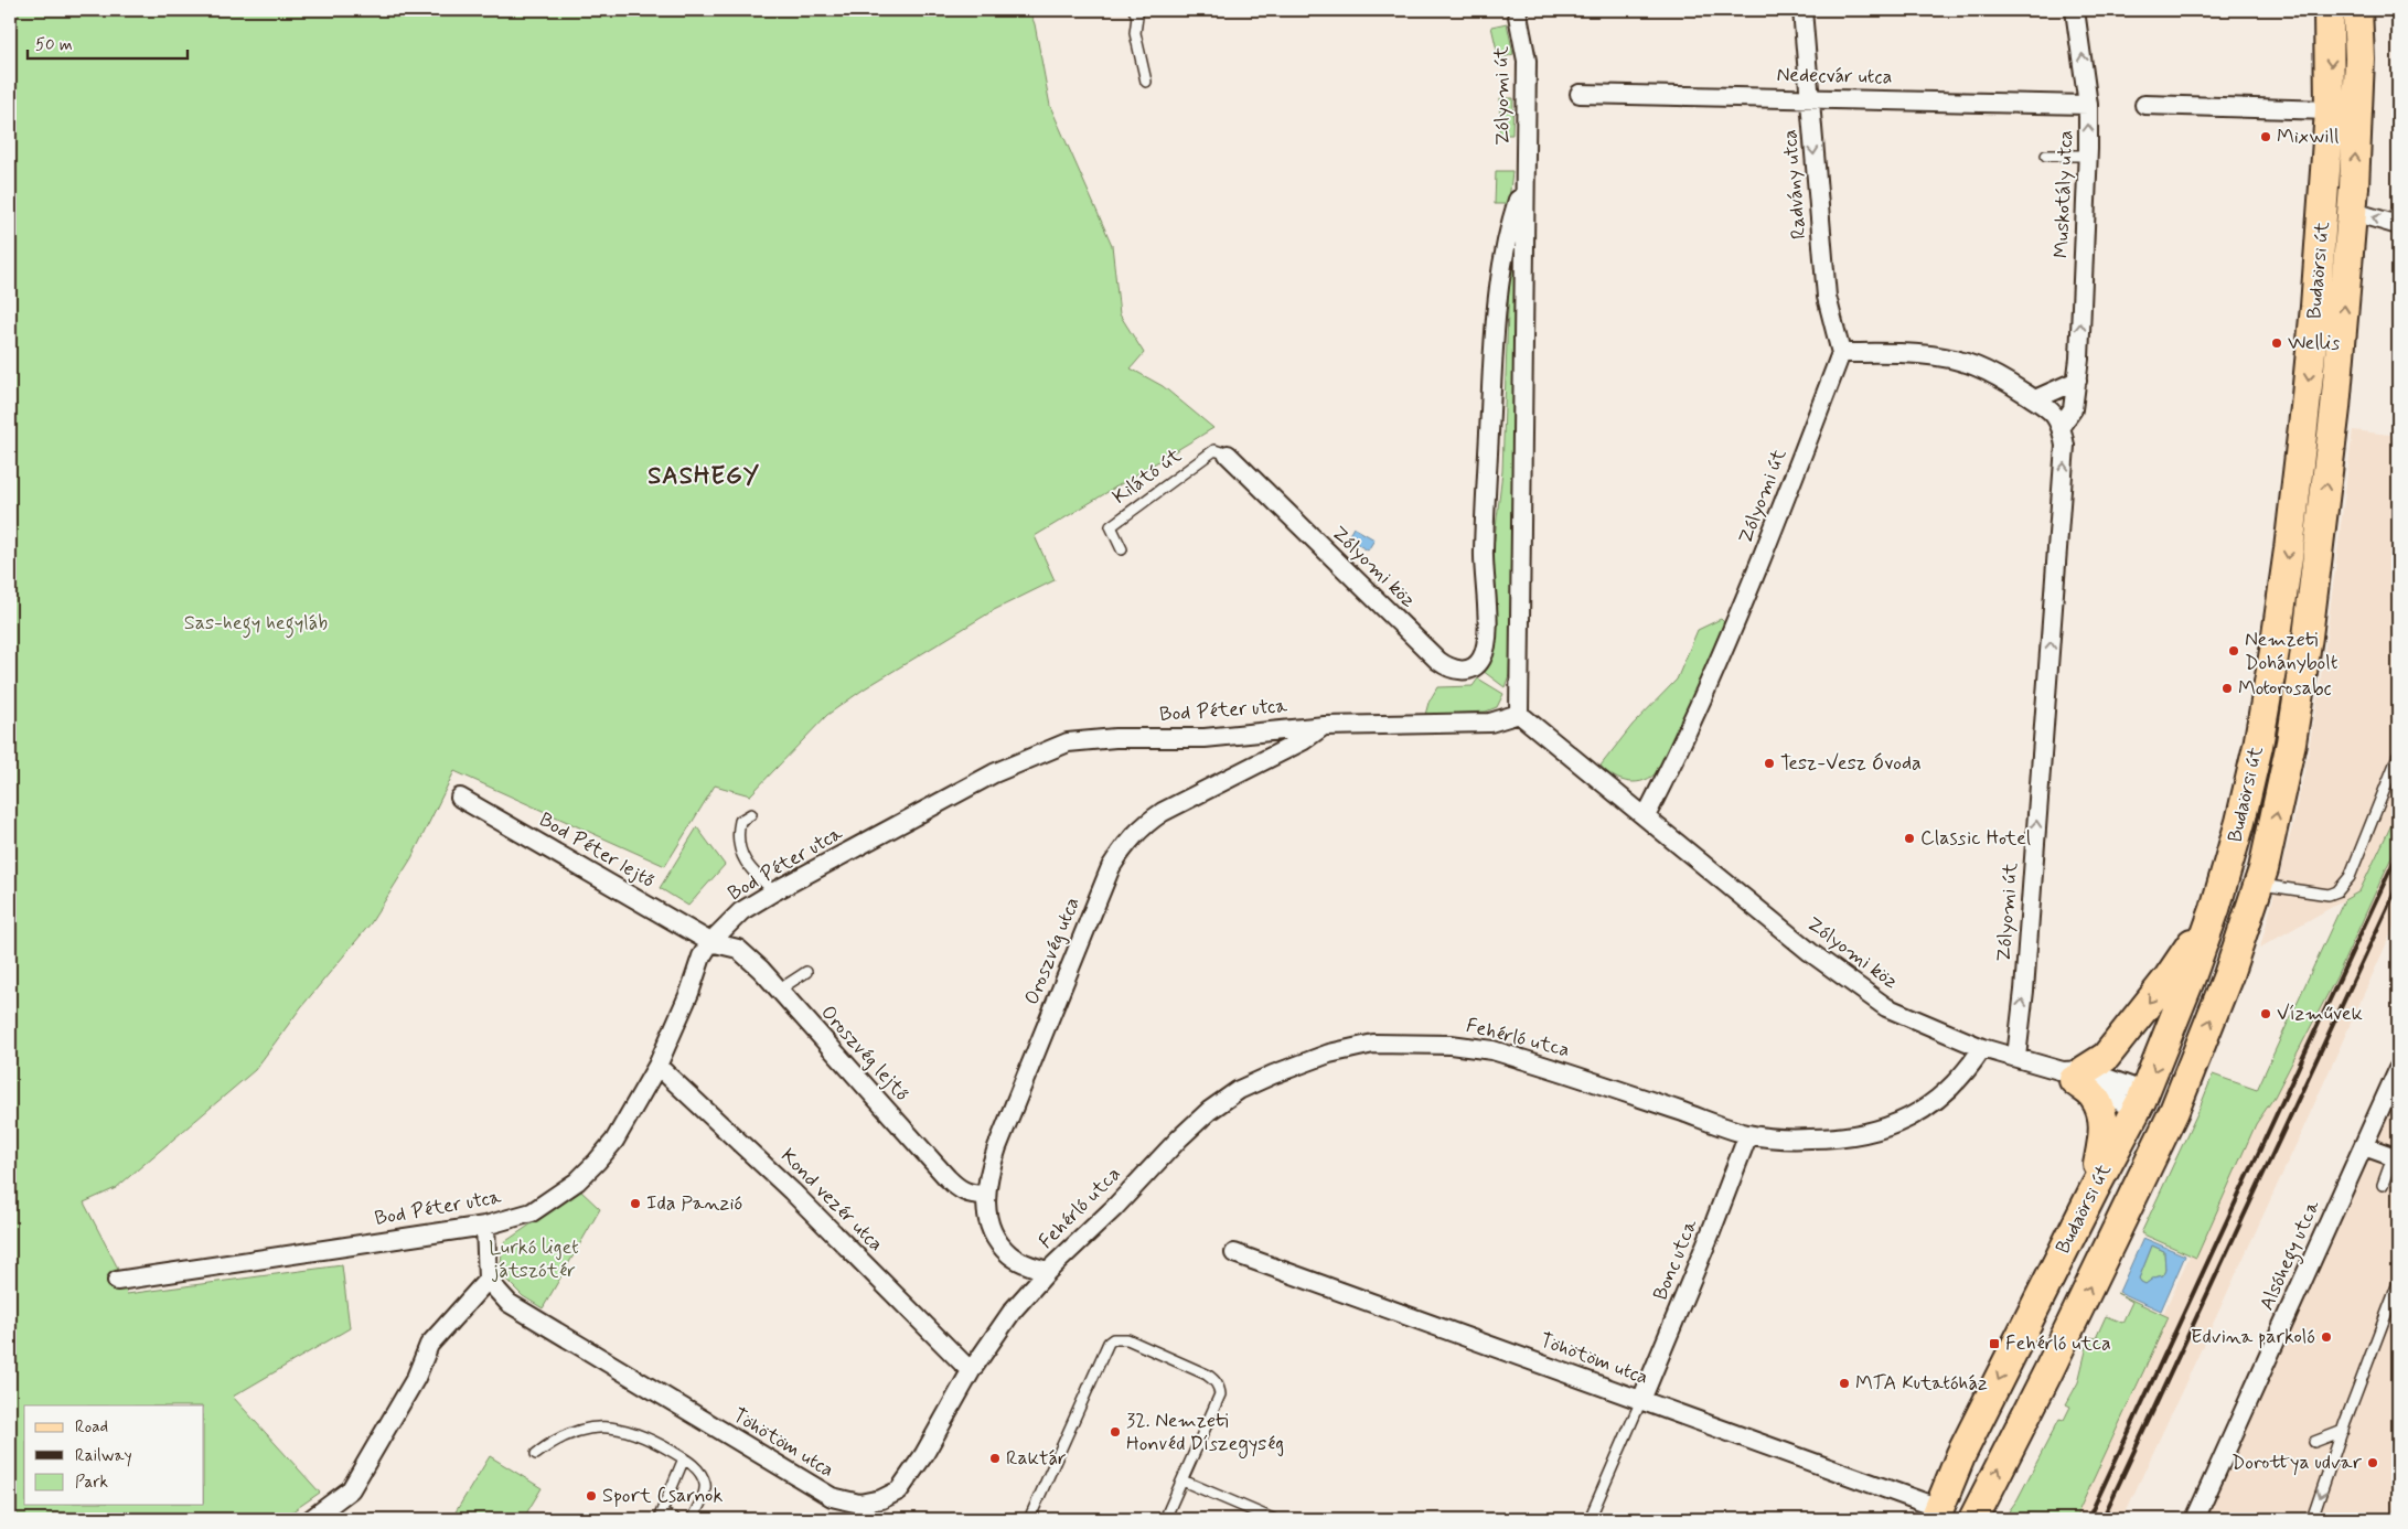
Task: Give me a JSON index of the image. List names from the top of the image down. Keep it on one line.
{"streets":{"main road":["Budaörsi út"],"street":["Nedecvár utca","Zólyomi út","Radvány utca","Muskotály utca","Zólyomi köz","Bod Péter utca","Bod Péter lejtő","Oroszvég utca","Fehérló utca","Oroszvég lejtő","Kond vezér utca","Alsóhegy utca","Bonc utca","Töhötöm utca"],"lane":["Kilátó út"]},"crossings":[["Nedecvár utca","Radvány utca"],["Nedecvár utca","Muskotály utca"],["Zólyomi út","Radvány utca"],["Zólyomi út","Muskotály utca"],["Zólyomi út","Zólyomi köz"],["Zólyomi út","Bod Péter utca"],["Budaörsi út","Zólyomi köz"],["Budaörsi út","Töhötöm utca"],["Kilátó út","Zólyomi köz"],["Zólyomi köz","Fehérló utca"],["Bod Péter utca","Bod Péter lejtő"],["Bod Péter utca","Oroszvég utca"],["Bod Péter utca","Oroszvég lejtő"],["Bod Péter utca","Kond vezér utca"],["Bod Péter lejtő","Oroszvég lejtő"],["Oroszvég utca","Fehérló utca"],["Oroszvég utca","Oroszvég lejtő"],["Oroszvég utca","Töhötöm utca"],["Fehérló utca","Bonc utca"],["Fehérló utca","Töhötöm utca"],["Kond vezér utca","Töhötöm utca"],["Bonc utca","Töhötöm utca"]],"one_way":["Radvány utca","Muskotály utca"],"districts":["SASHEGY"],"parks":["Sas-hegy hegyláb","Lurkó liget játszótér"],"places":{"other":["Mixwill","Wellis","Nemzeti Dohánybolt","Motorosabc","Tesz-Vesz Óvoda","Classic Hotel","Vízművek","Ida Panzió","Edvina parkoló","MTA Kutatóház","32. Nemzeti Honvéd Díszegység","Raktár","Dorottya udvar","Sport Csarnok"],"transit":["Fehérló utca"]},"legend":["Road","Railway","Park"],"scale_bar":"50 m"}
